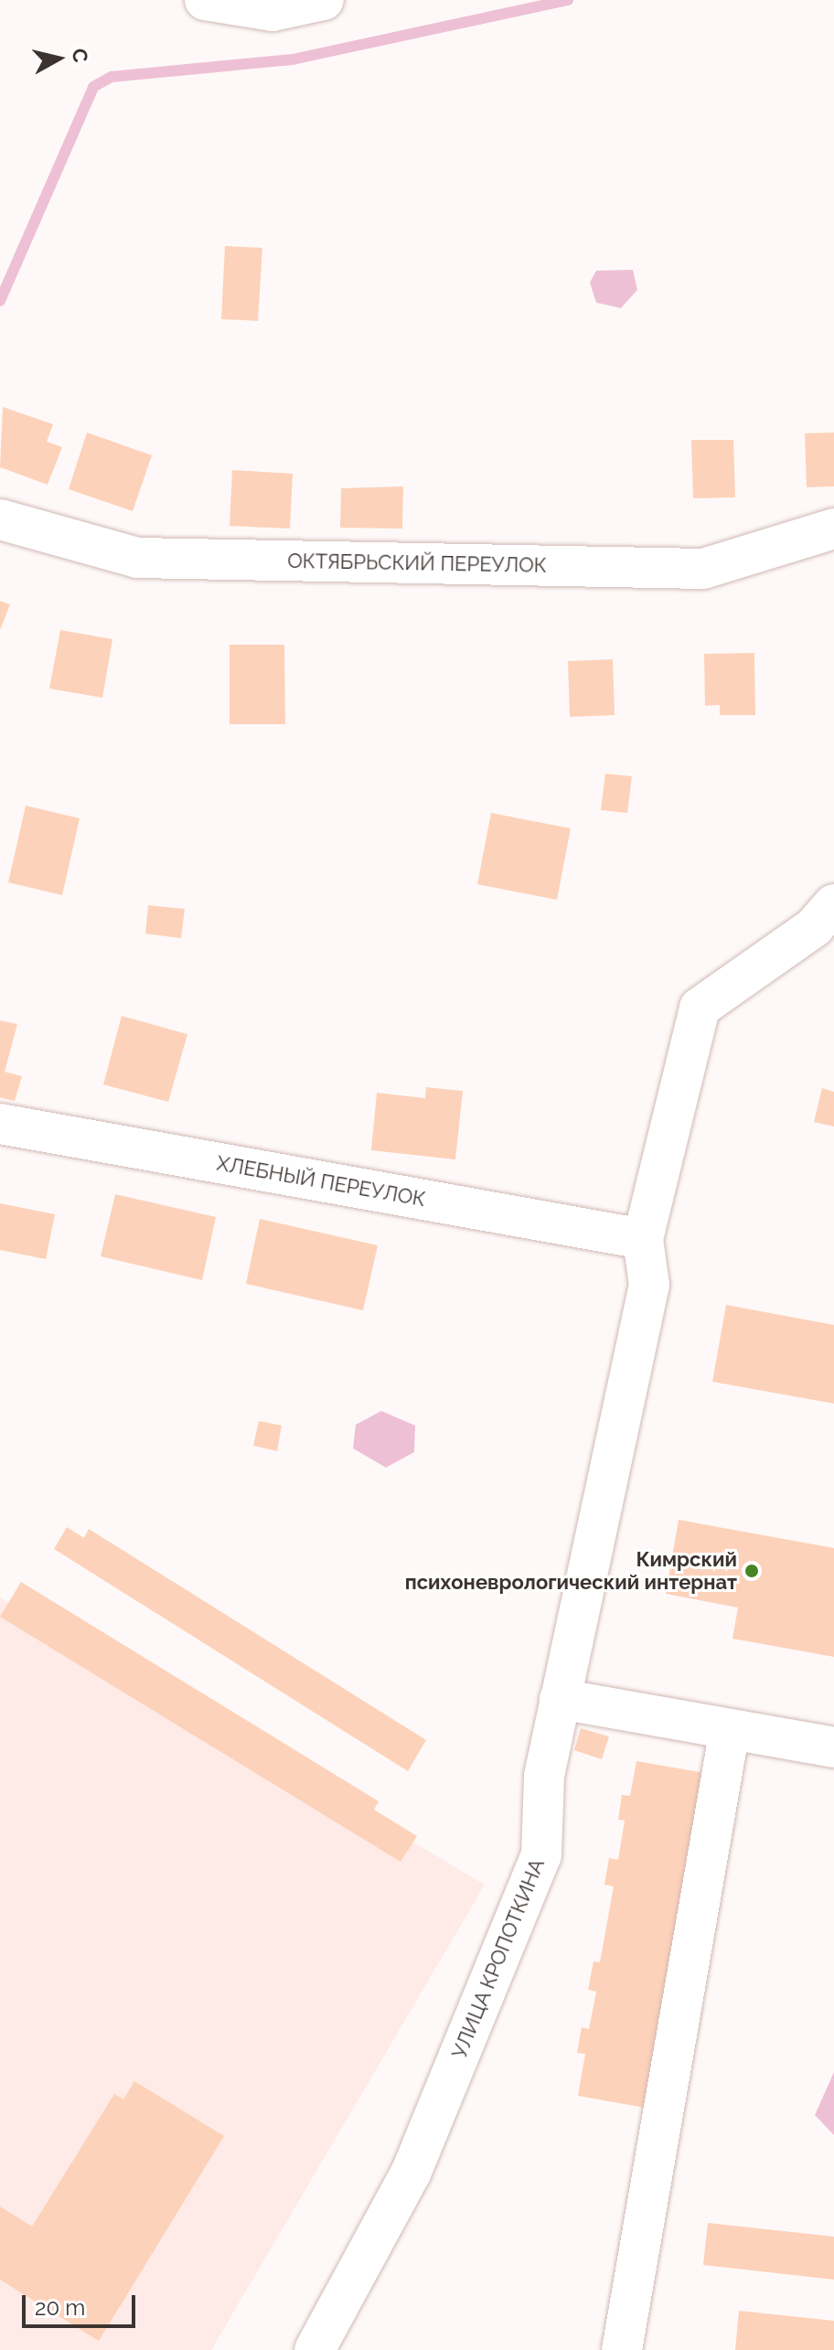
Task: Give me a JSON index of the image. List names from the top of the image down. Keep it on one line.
{"streets":{"street":["ОКТЯБРЬСКИЙ ПЕРЕУЛОК","ХЛЕБНЫЙ ПЕРЕУЛОК","УЛИЦА КРОПОТКИНА"]},"crossings":[["ХЛЕБНЫЙ ПЕРЕУЛОК","УЛИЦА КРОПОТКИНА"]],"places":["Кимрский психоневрологический интернат"],"scale_bar":"20 m","north":"right"}
